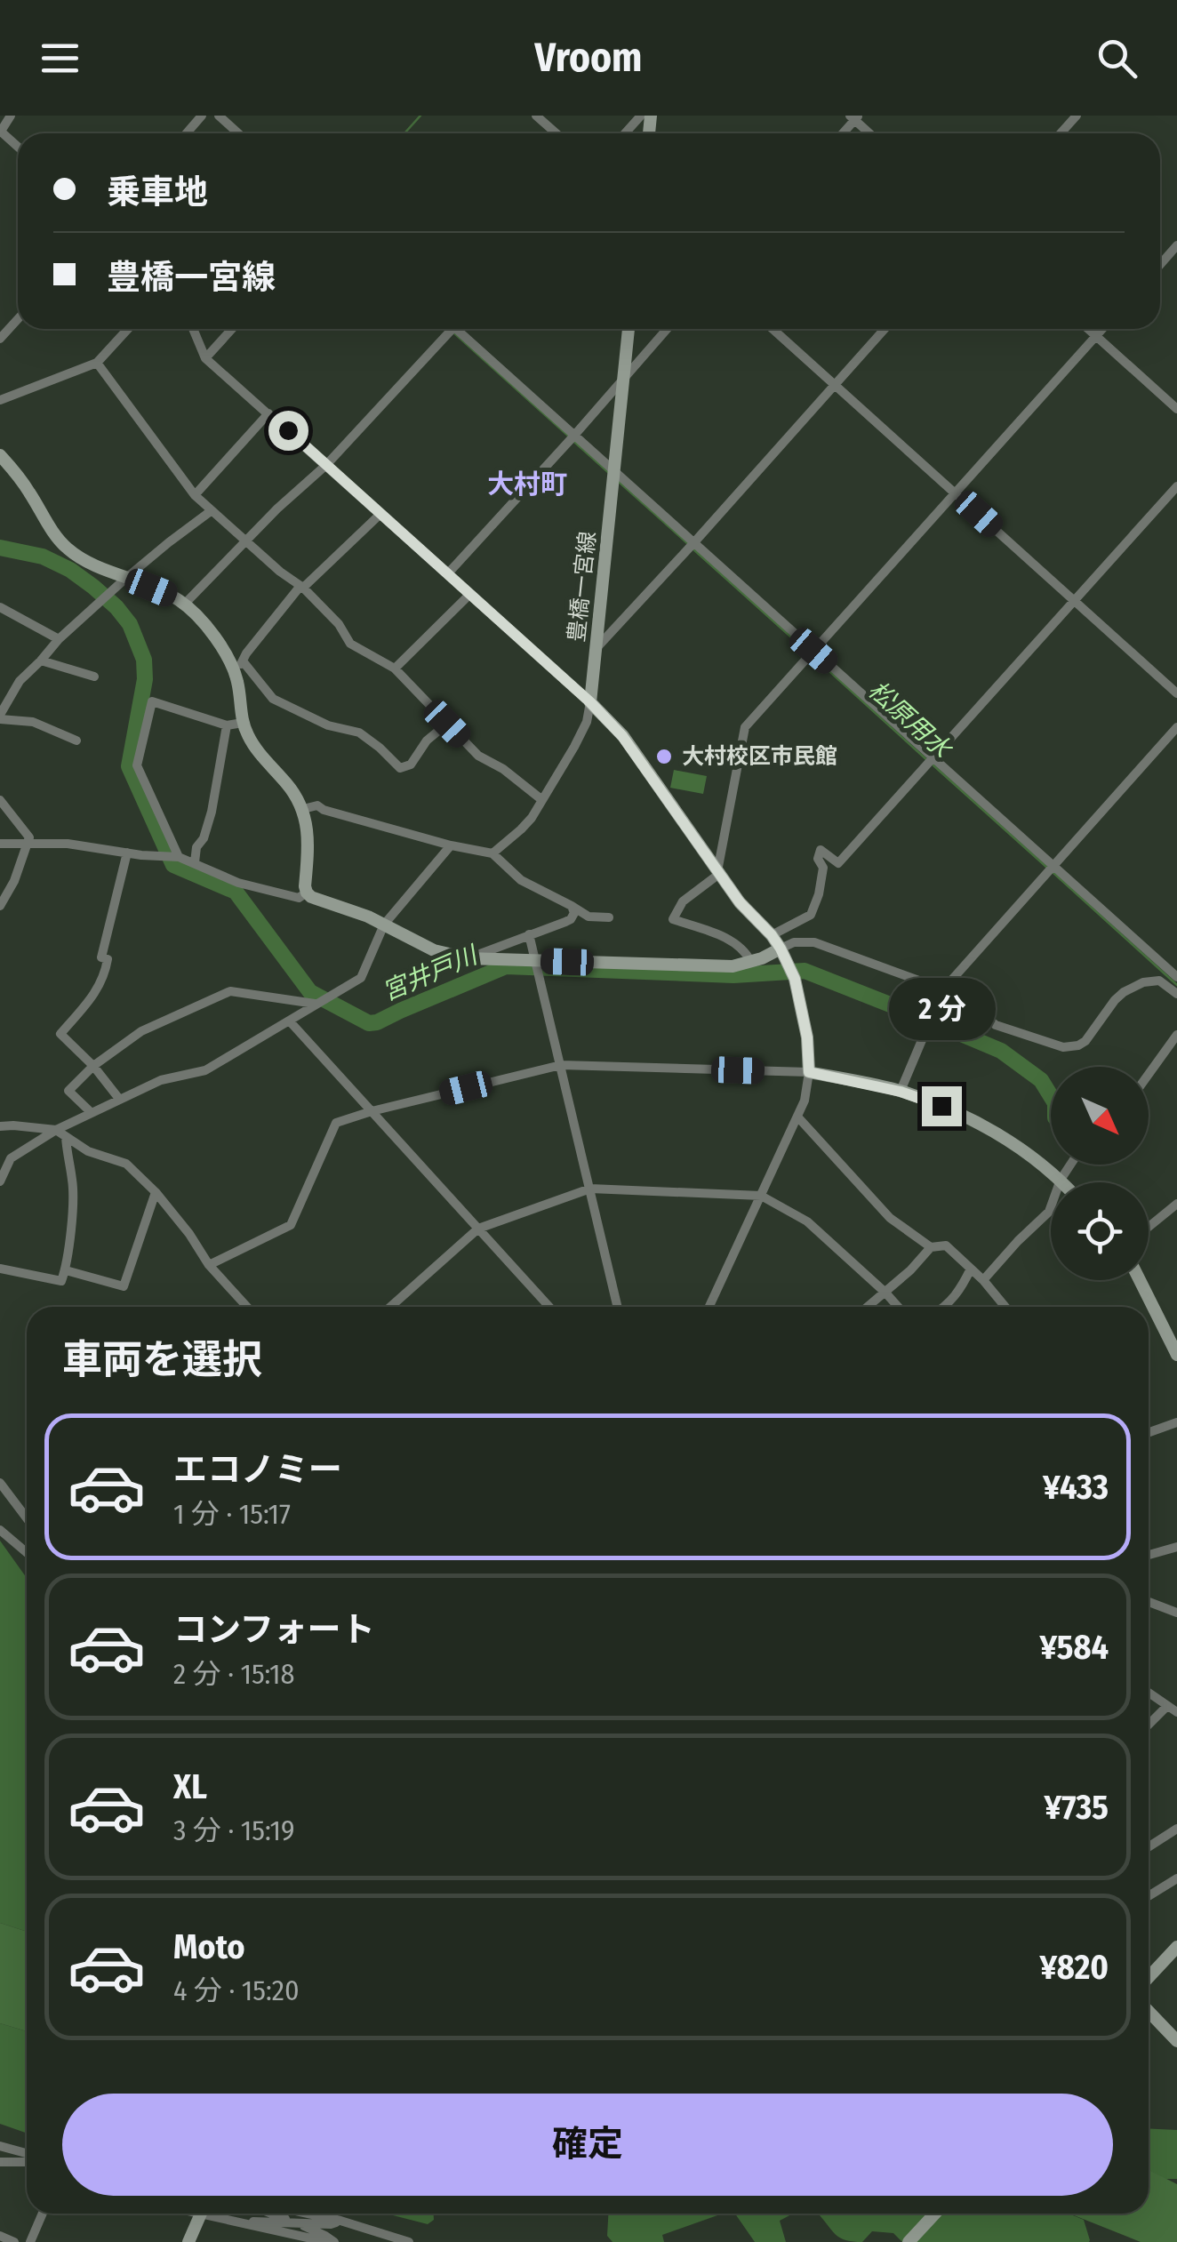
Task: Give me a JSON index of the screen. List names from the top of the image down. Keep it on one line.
{"streets":{"main road":["豊橋一宮線"]},"districts":["大村町"],"water":["松原用水","宮井戸川"],"places":["大村校区市民館"],"north":"bottom right","page":{"header":"Vroom","banner":["乗車地","豊橋一宮線"],"bubble":"2 分","heading":"車両を選択","list":[{"name":"エコノミー","note":"1 分 · 15:17","value":"¥433"},{"name":"コンフォート","note":"2 分 · 15:18","value":"¥584"},{"name":"XL","note":"3 分 · 15:19","value":"¥735"},{"name":"Moto","note":"4 分 · 15:20","value":"¥820"}],"buttons":"確定"}}
